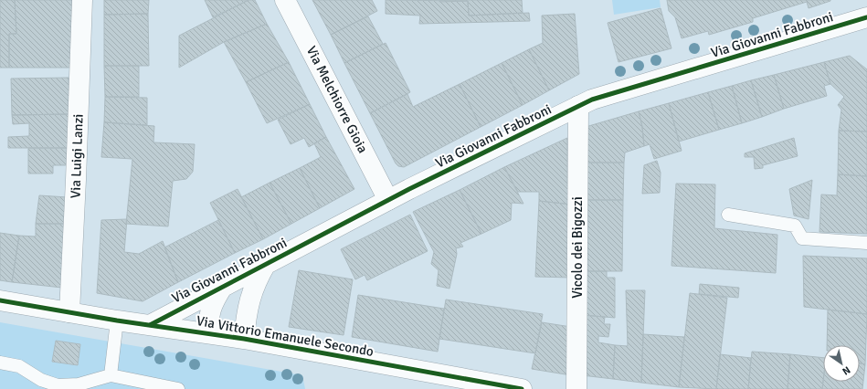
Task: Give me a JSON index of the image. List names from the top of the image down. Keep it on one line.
{"streets":{"street":["Via Giovanni Fabbroni","Via Melchiorre Gioia","Via Luigi Lanzi","Vicolo dei Bigozzi","Via Vittorio Emanuele Secondo"]},"crossings":[["Via Giovanni Fabbroni","Via Melchiorre Gioia"],["Via Giovanni Fabbroni","Vicolo dei Bigozzi"],["Via Giovanni Fabbroni","Via Vittorio Emanuele Secondo"],["Via Luigi Lanzi","Via Vittorio Emanuele Secondo"]],"north":"bottom right"}
